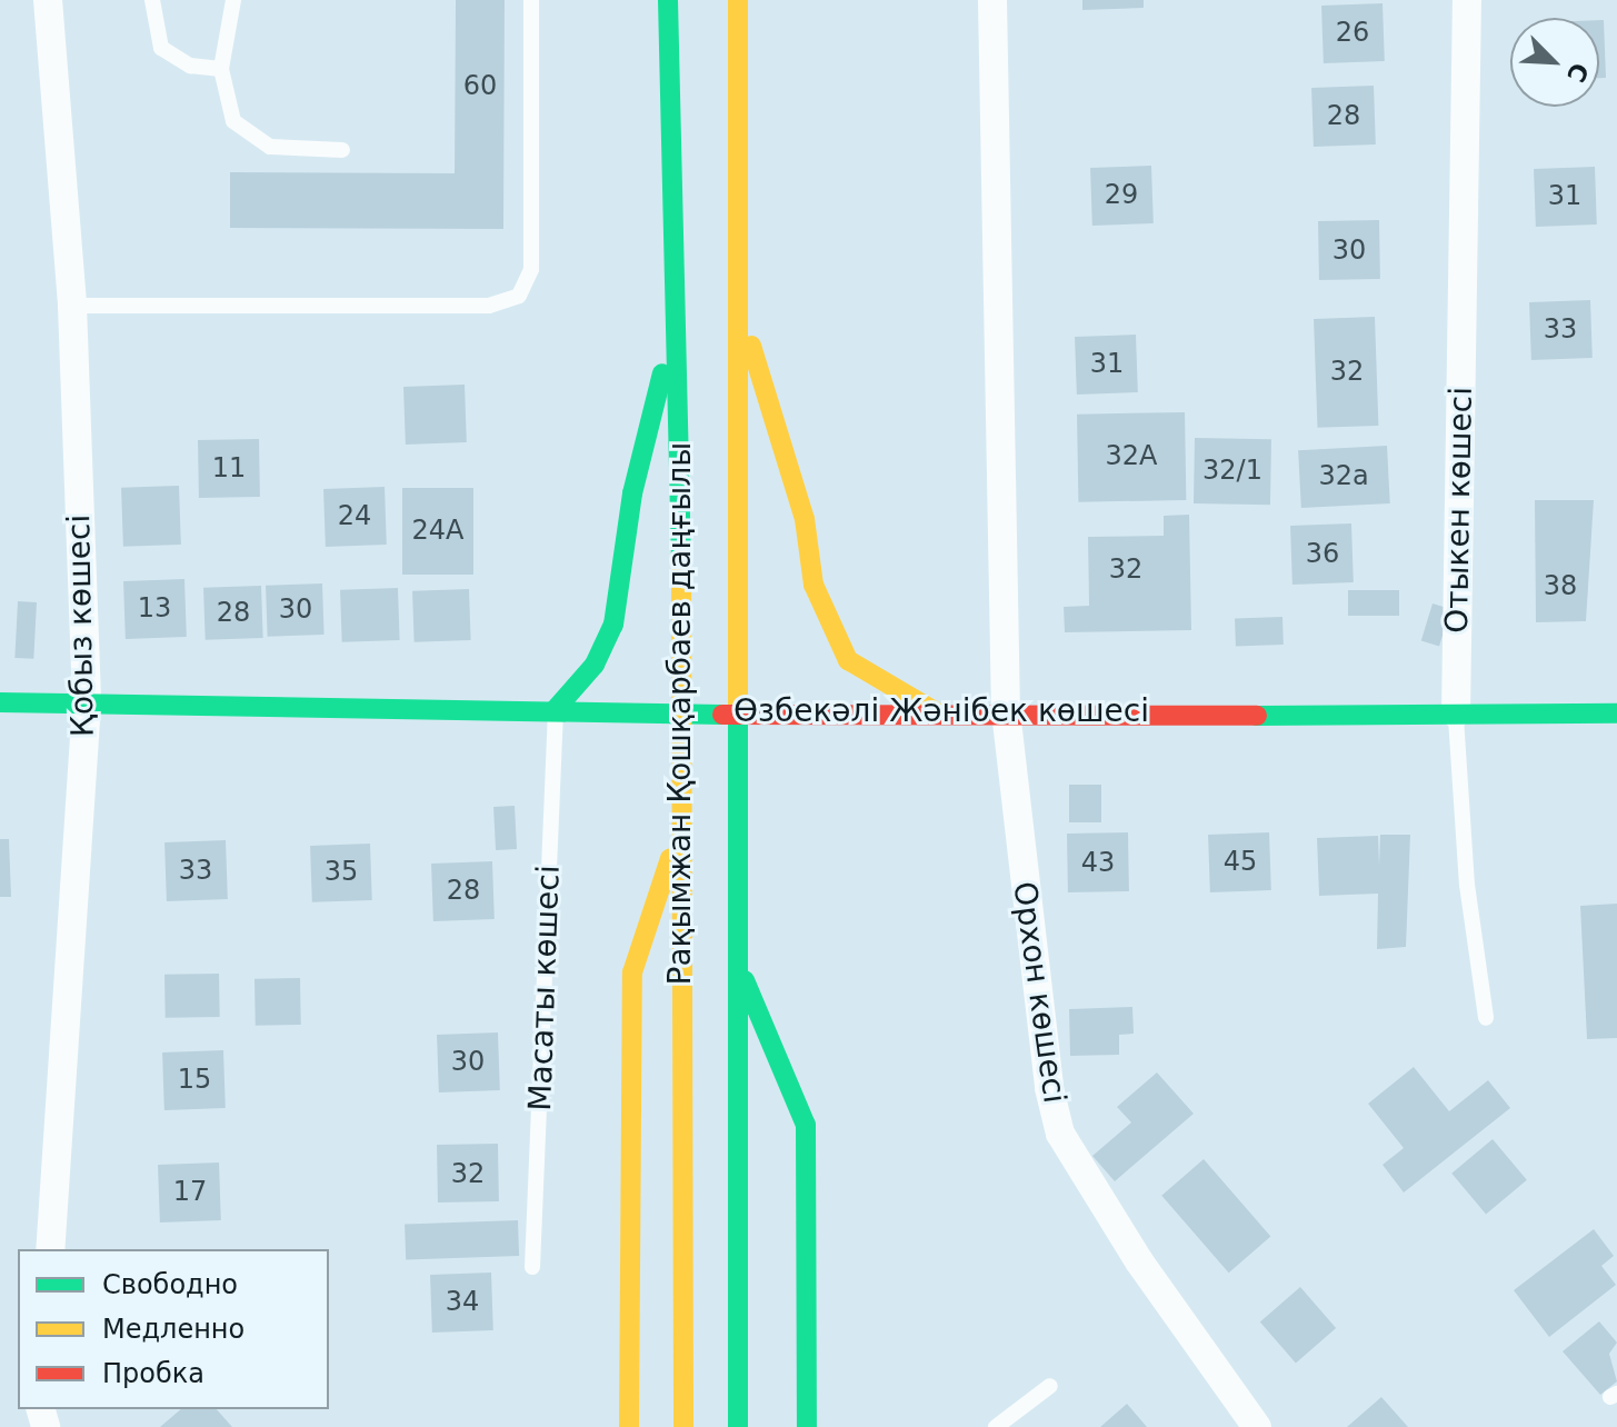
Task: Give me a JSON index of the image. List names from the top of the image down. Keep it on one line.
{"streets":{"main road":["Өзбекәлі Жәнібек көшесі","Рақымжан Қошқарбаев даңғылы"],"street":["Отыкен көшесі","Қобыз көшесі","Орхон көшесі"],"lane":["Масаты көшесі"]},"crossings":[["Отыкен көшесі","Өзбекәлі Жәнібек көшесі"],["Қобыз көшесі","Өзбекәлі Жәнібек көшесі"],["Өзбекәлі Жәнібек көшесі","Рақымжан Қошқарбаев даңғылы"],["Өзбекәлі Жәнібек көшесі","Масаты көшесі"],["Өзбекәлі Жәнібек көшесі","Орхон көшесі"]],"house_numbers":["26","60","28","29","31","30","33","31","32","32А","11","32/1","32а","24","24А","36","32","38","13","30","28","45","43","33","35","28","30","15","32","17","34"],"legend":["Свободно","Медленно","Пробка"],"north":"bottom right"}
